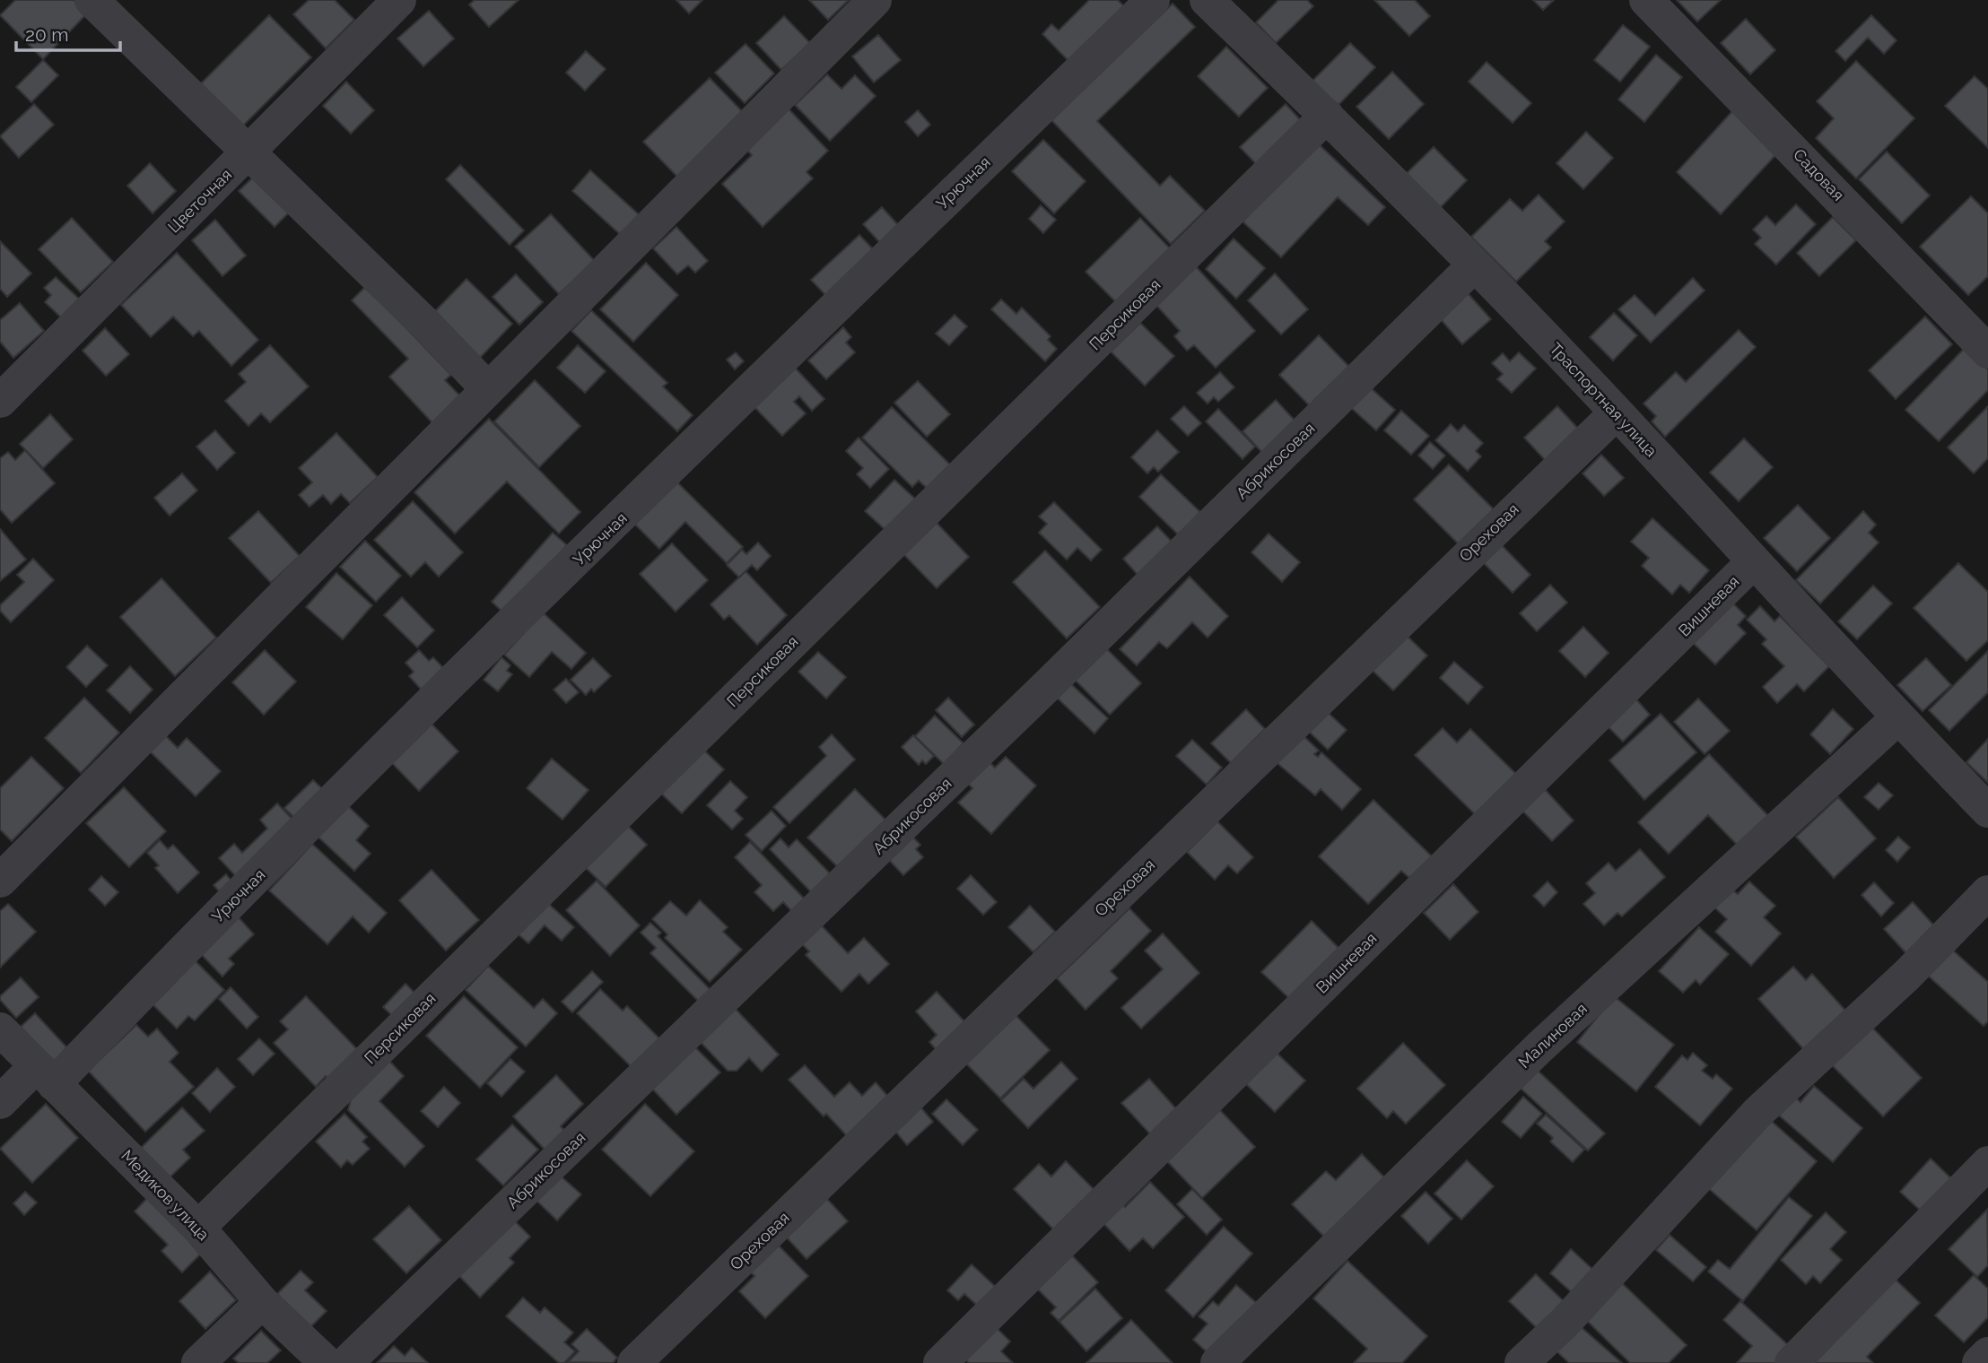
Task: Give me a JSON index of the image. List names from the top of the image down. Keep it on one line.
{"streets":{"street":["Садовая","Урючная","Цветочная","Персиковая","Траспортная улица","Абрикосовая","Ореховая","Вишневая","Малиновая","Медиков улица"]},"crossings":[["Урючная","Медиков улица"],["Персиковая","Траспортная улица"],["Персиковая","Медиков улица"],["Траспортная улица","Абрикосовая"],["Траспортная улица","Ореховая"],["Траспортная улица","Вишневая"],["Траспортная улица","Малиновая"]],"scale_bar":"20 m"}
